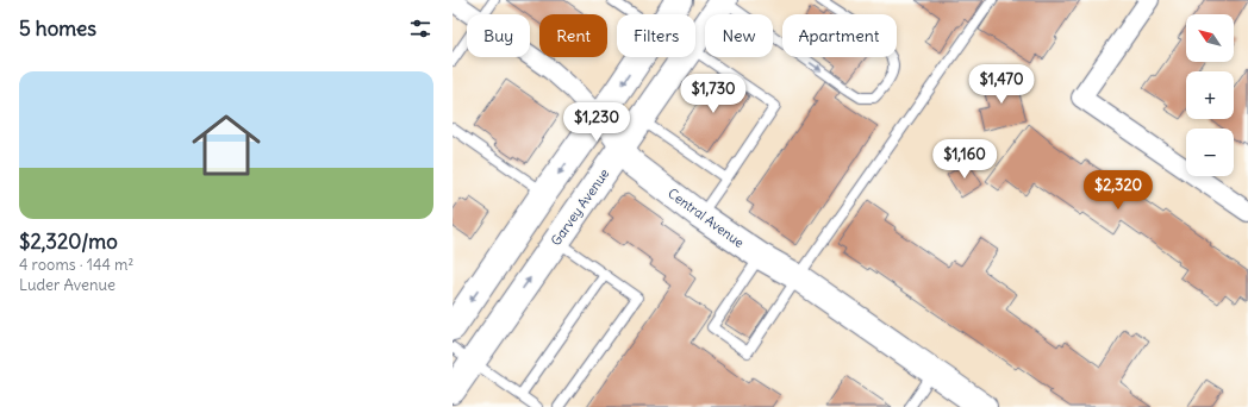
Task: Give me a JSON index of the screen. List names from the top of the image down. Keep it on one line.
{"streets":{"main road":["Garvey Avenue","Central Avenue"]},"crossings":[["Garvey Avenue","Central Avenue"]],"north":"top left","page":{"heading":"5 homes","map_buttons":["+","−"],"chip":["Buy","Rent","Filters","New","Apartment"],"list":[{"name":"$2,320/mo","note":"4 rooms · 144 m² · Luder Avenue"}],"price":["$1,470","$1,730","$1,230","$1,160","$2,320"]}}
